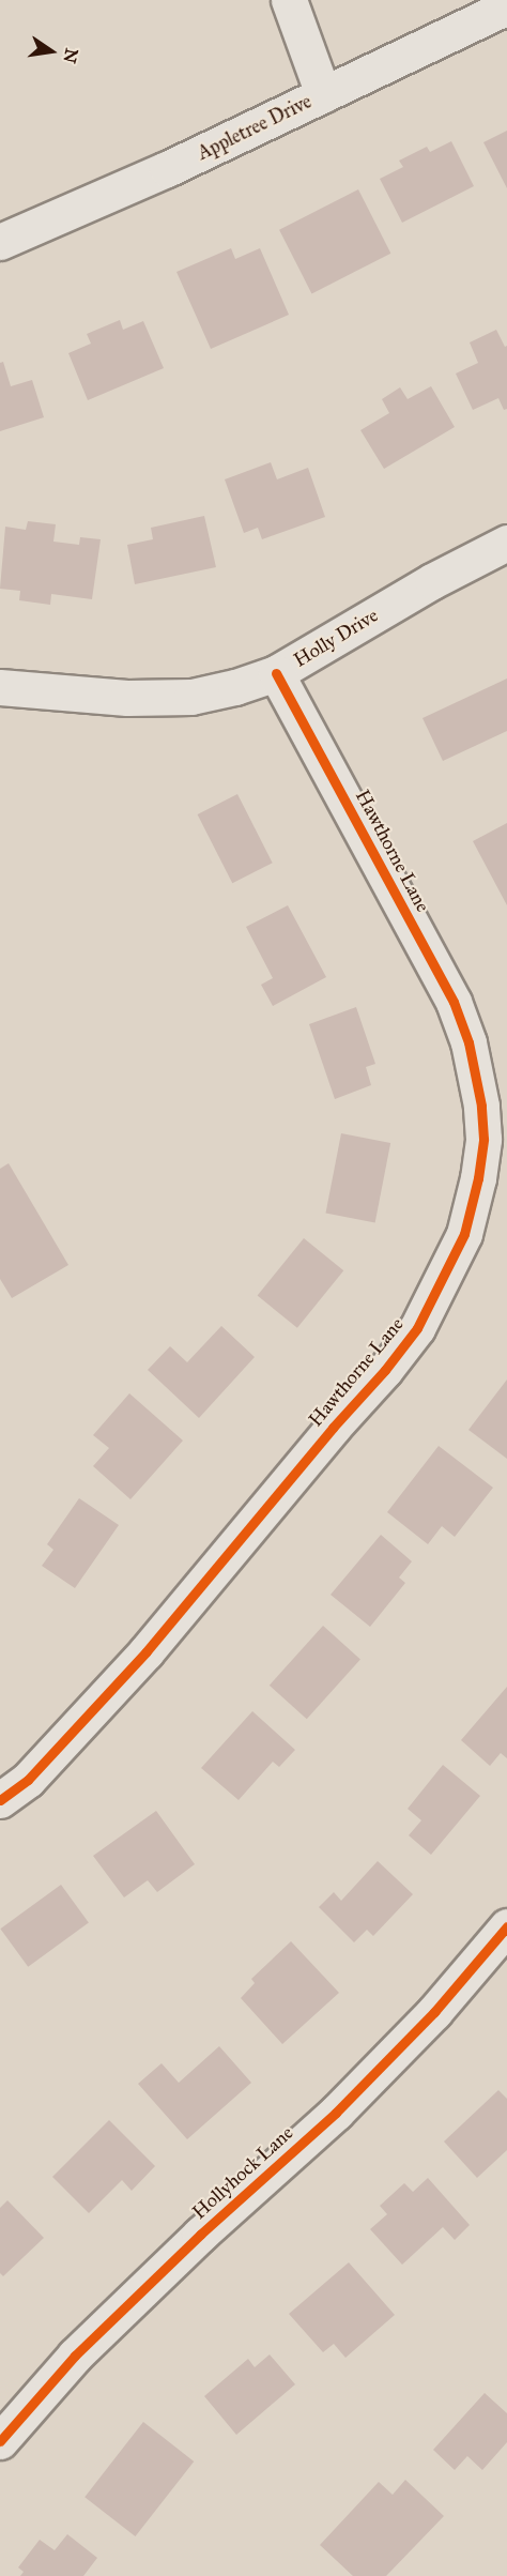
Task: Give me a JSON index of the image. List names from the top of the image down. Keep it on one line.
{"streets":{"street":["Appletree Drive","Holly Drive","Hawthorne Lane","Hollyhock Lane"]},"crossings":[["Holly Drive","Hawthorne Lane"]],"north":"right"}
